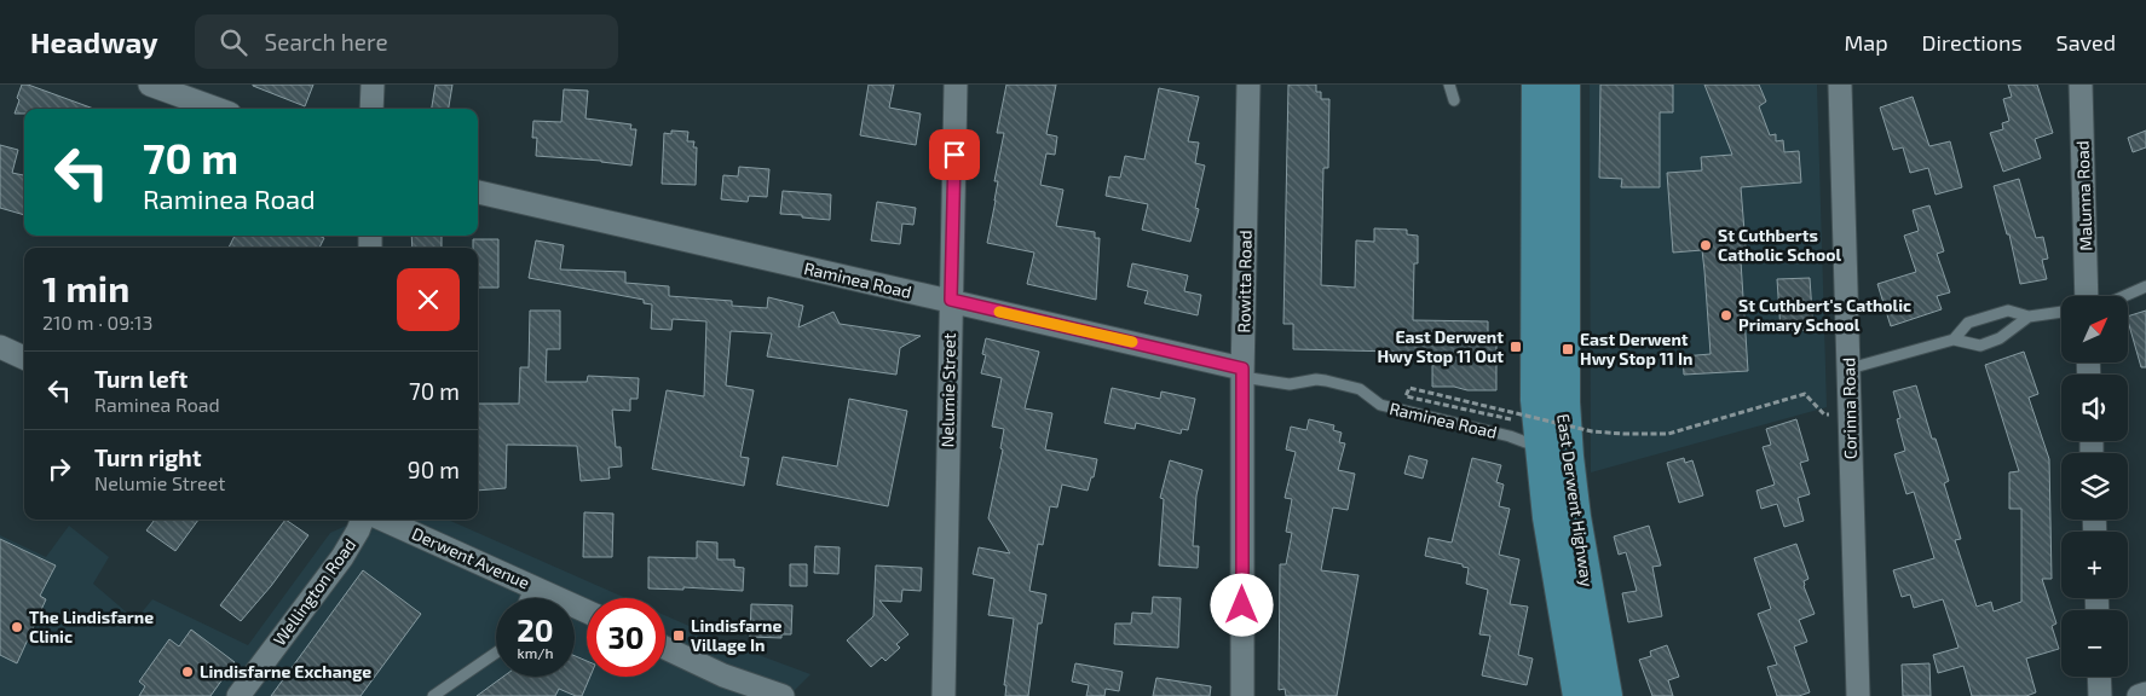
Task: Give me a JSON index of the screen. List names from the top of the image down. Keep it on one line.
{"streets":{"main road":["East Derwent Highway"],"street":["Malunna Road","Raminea Road","Rowitta Road","Nelumie Street","Corinna Road","Derwent Avenue","Wellington Road"]},"crossings":[["Raminea Road","Rowitta Road"],["Raminea Road","Nelumie Street"],["Raminea Road","East Derwent Highway"]],"places":{"other":["St Cuthberts Catholic School","St Cuthbert's Catholic Primary School","The Lindisfarne Clinic","Lindisfarne Exchange"],"transit":["East Derwent Hwy Stop 11 Out","East Derwent Hwy Stop 11 In","Lindisfarne Village In"]},"north":"top right","page":{"header":"Headway","search":"Search here","nav":["Map","Directions","Saved"],"turn":["70 m","Raminea Road"],"heading":["1 min","210 m · 09:13"],"map_buttons":["+","−"],"list":[{"name":"Turn left","note":"Raminea Road","value":"70 m"},{"name":"Turn right","note":"Nelumie Street","value":"90 m"}],"speed":"20 km/h","limit":"30"}}
